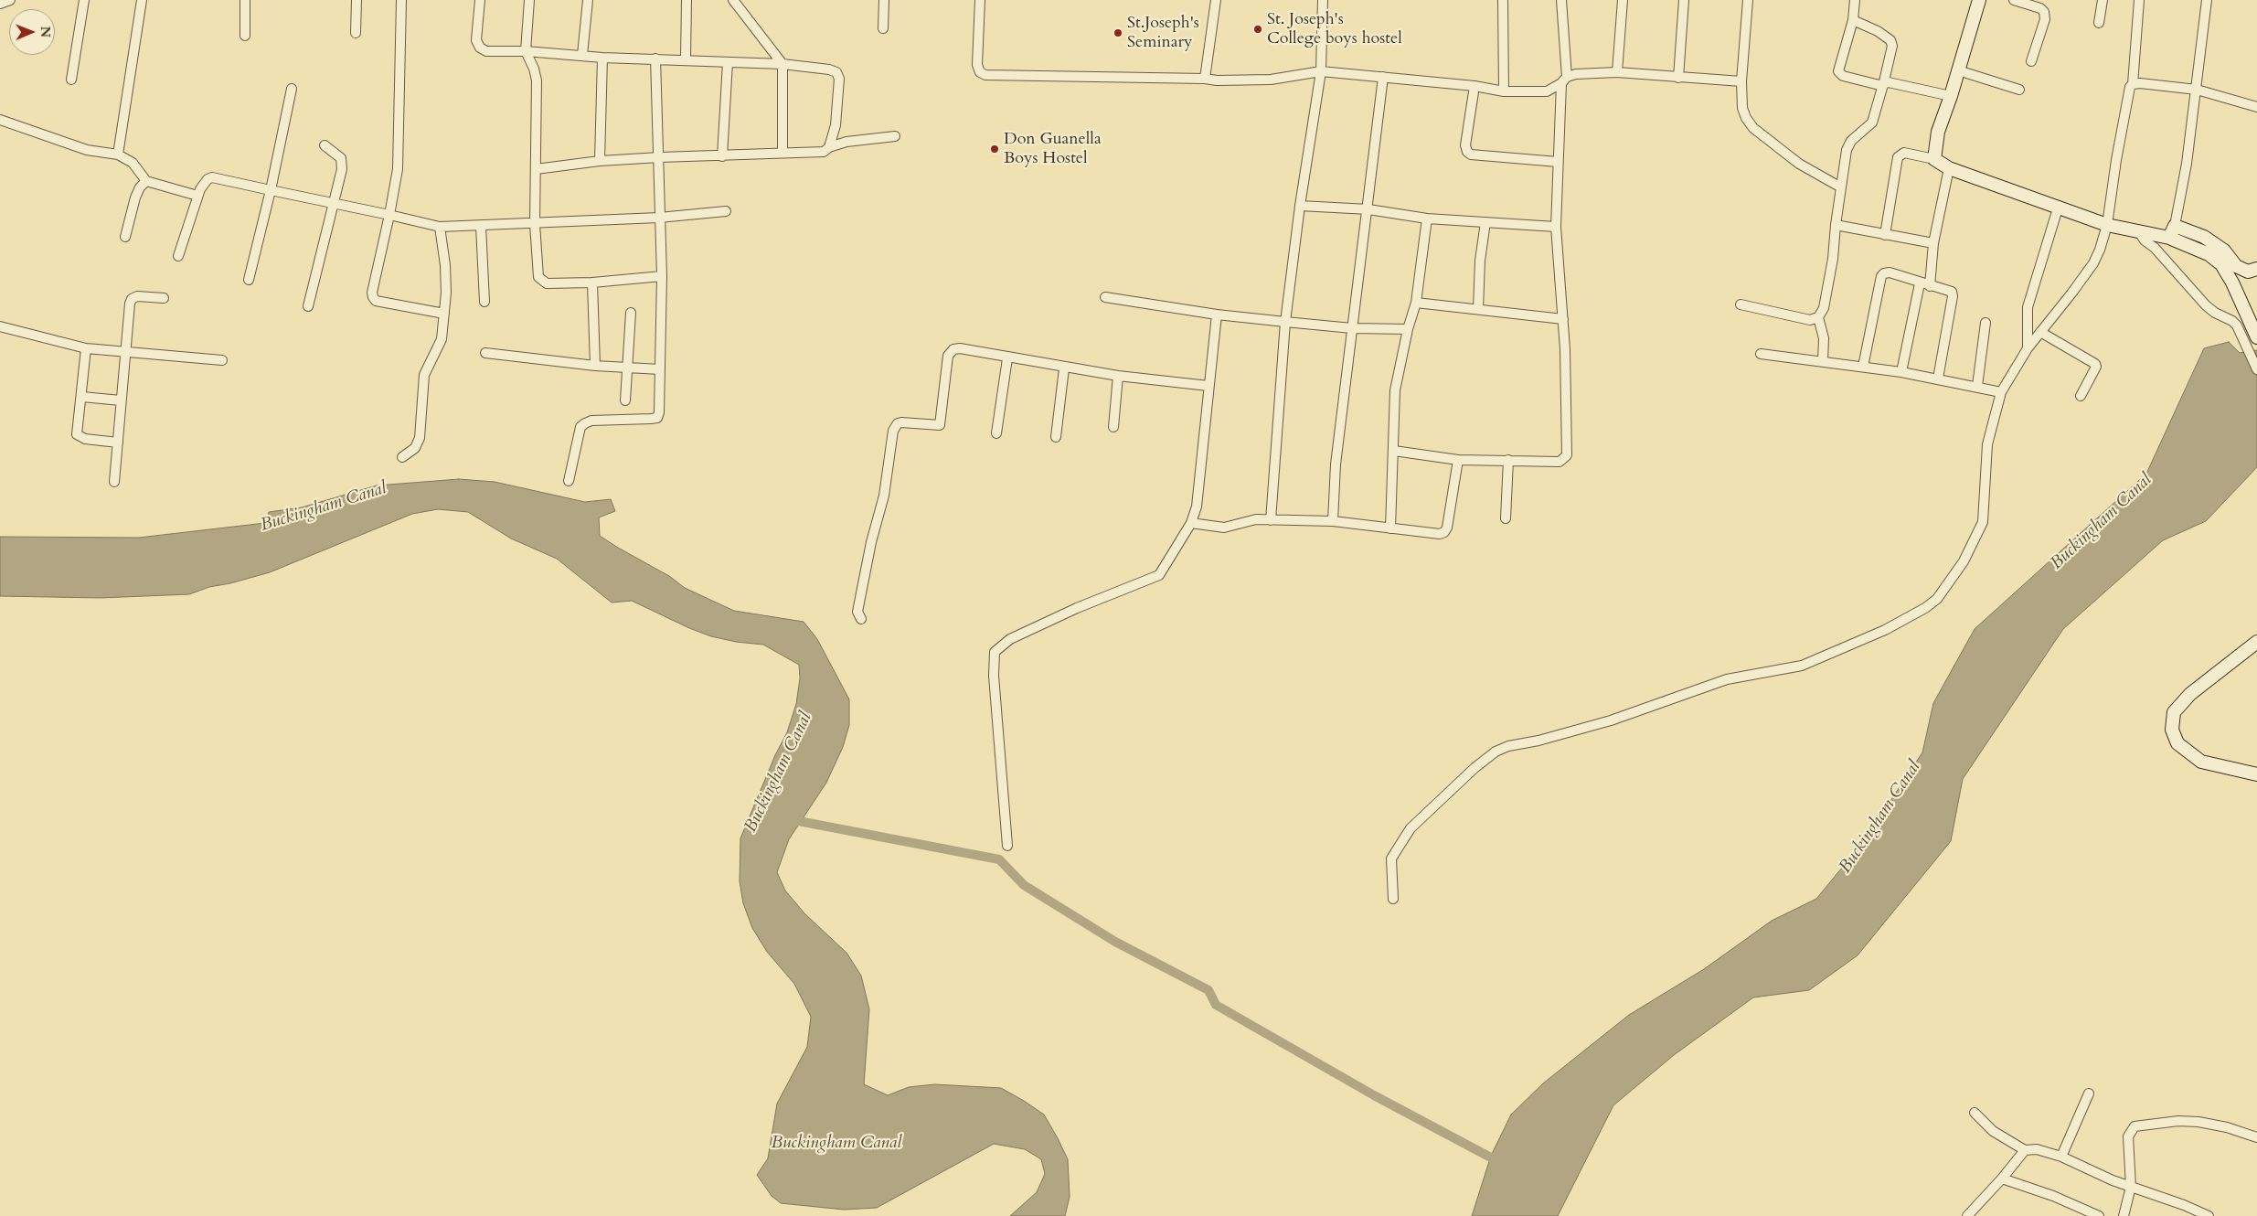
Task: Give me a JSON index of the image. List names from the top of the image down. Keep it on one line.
{"water":["Buckingham Canal"],"places":["St. Joseph's College boys hostel","St.Joseph's Seminary","Don Guanella Boys Hostel"],"north":"right"}
